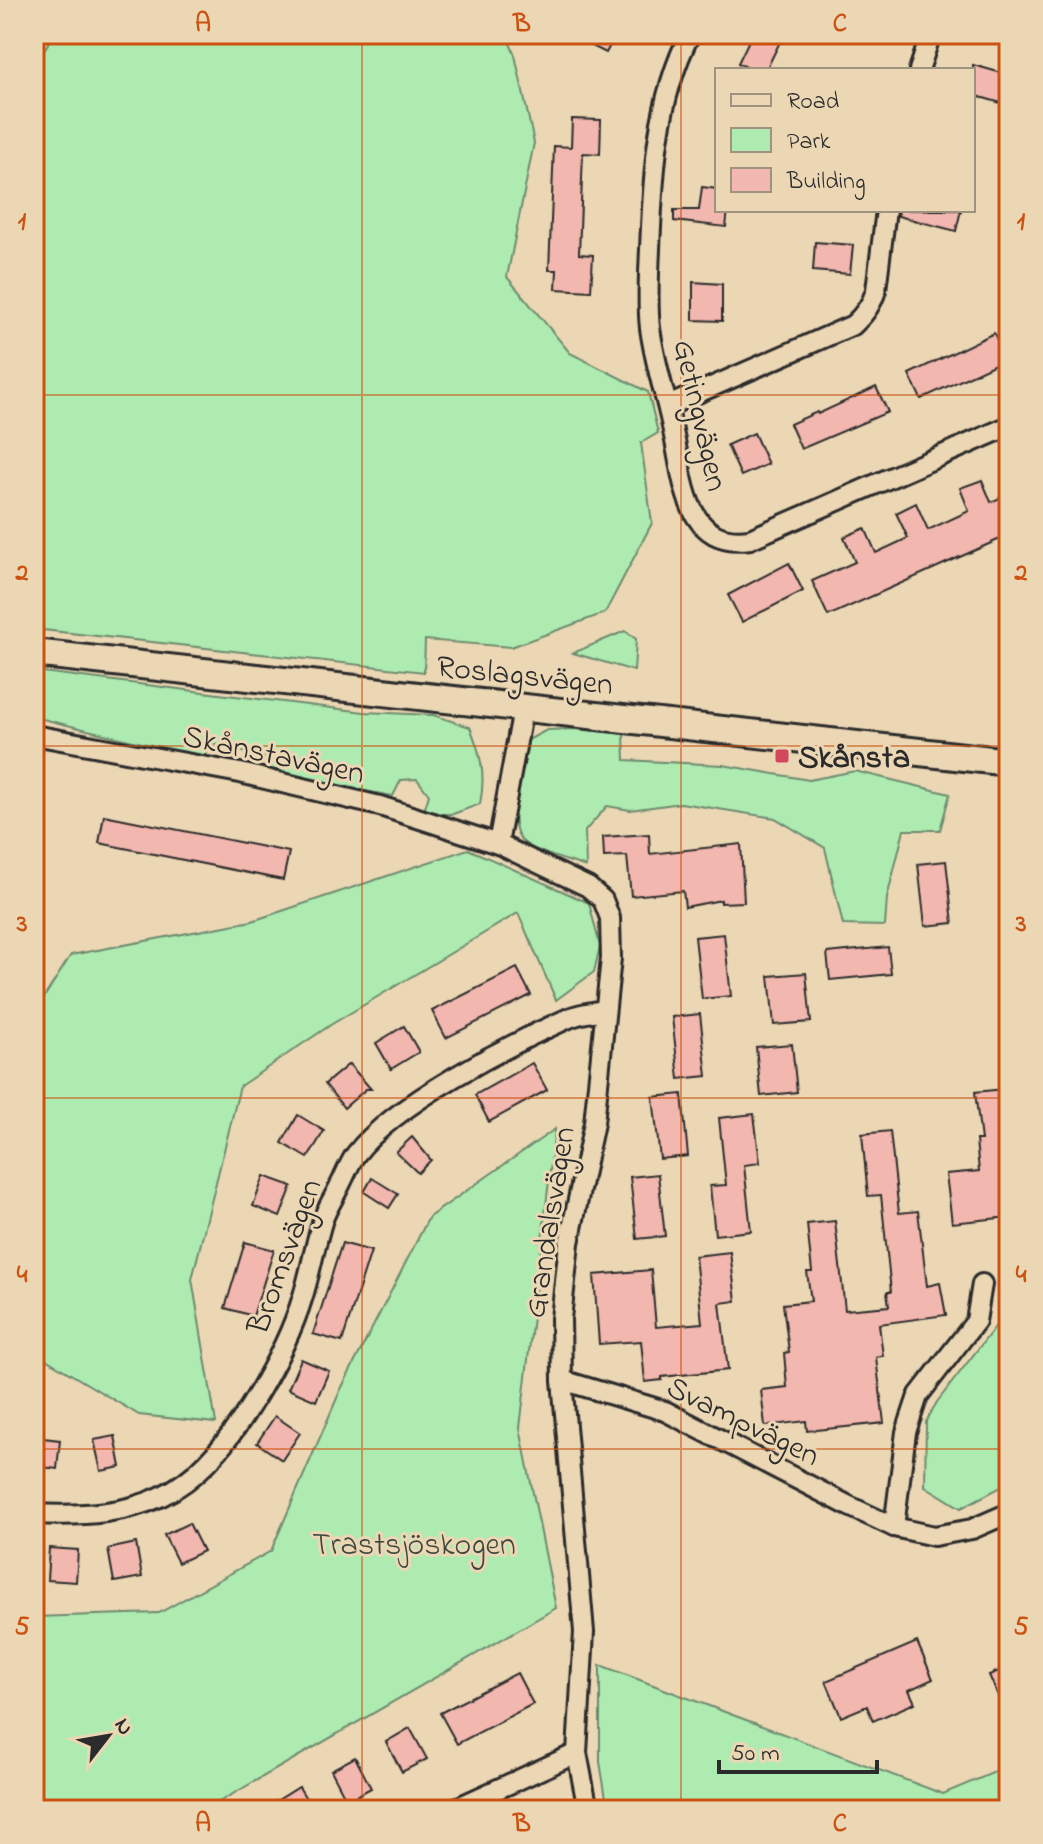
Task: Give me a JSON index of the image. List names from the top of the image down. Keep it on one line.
{"streets":{"main road":["Roslagsvägen"],"street":["Getingvägen","Skånstavägen","Grandalsvägen","Bromsvägen","Svampvägen"]},"crossings":[["Skånstavägen","Grandalsvägen"],["Grandalsvägen","Bromsvägen"],["Grandalsvägen","Svampvägen"]],"parks":["Trastsjöskogen"],"places":{"transit":["Skånsta"]},"legend":["Road","Park","Building"],"scale_bar":"50 m","north":"top right","grid":{"columns":["A","B","C"],"rows":["1","2","3","4","5"]}}
